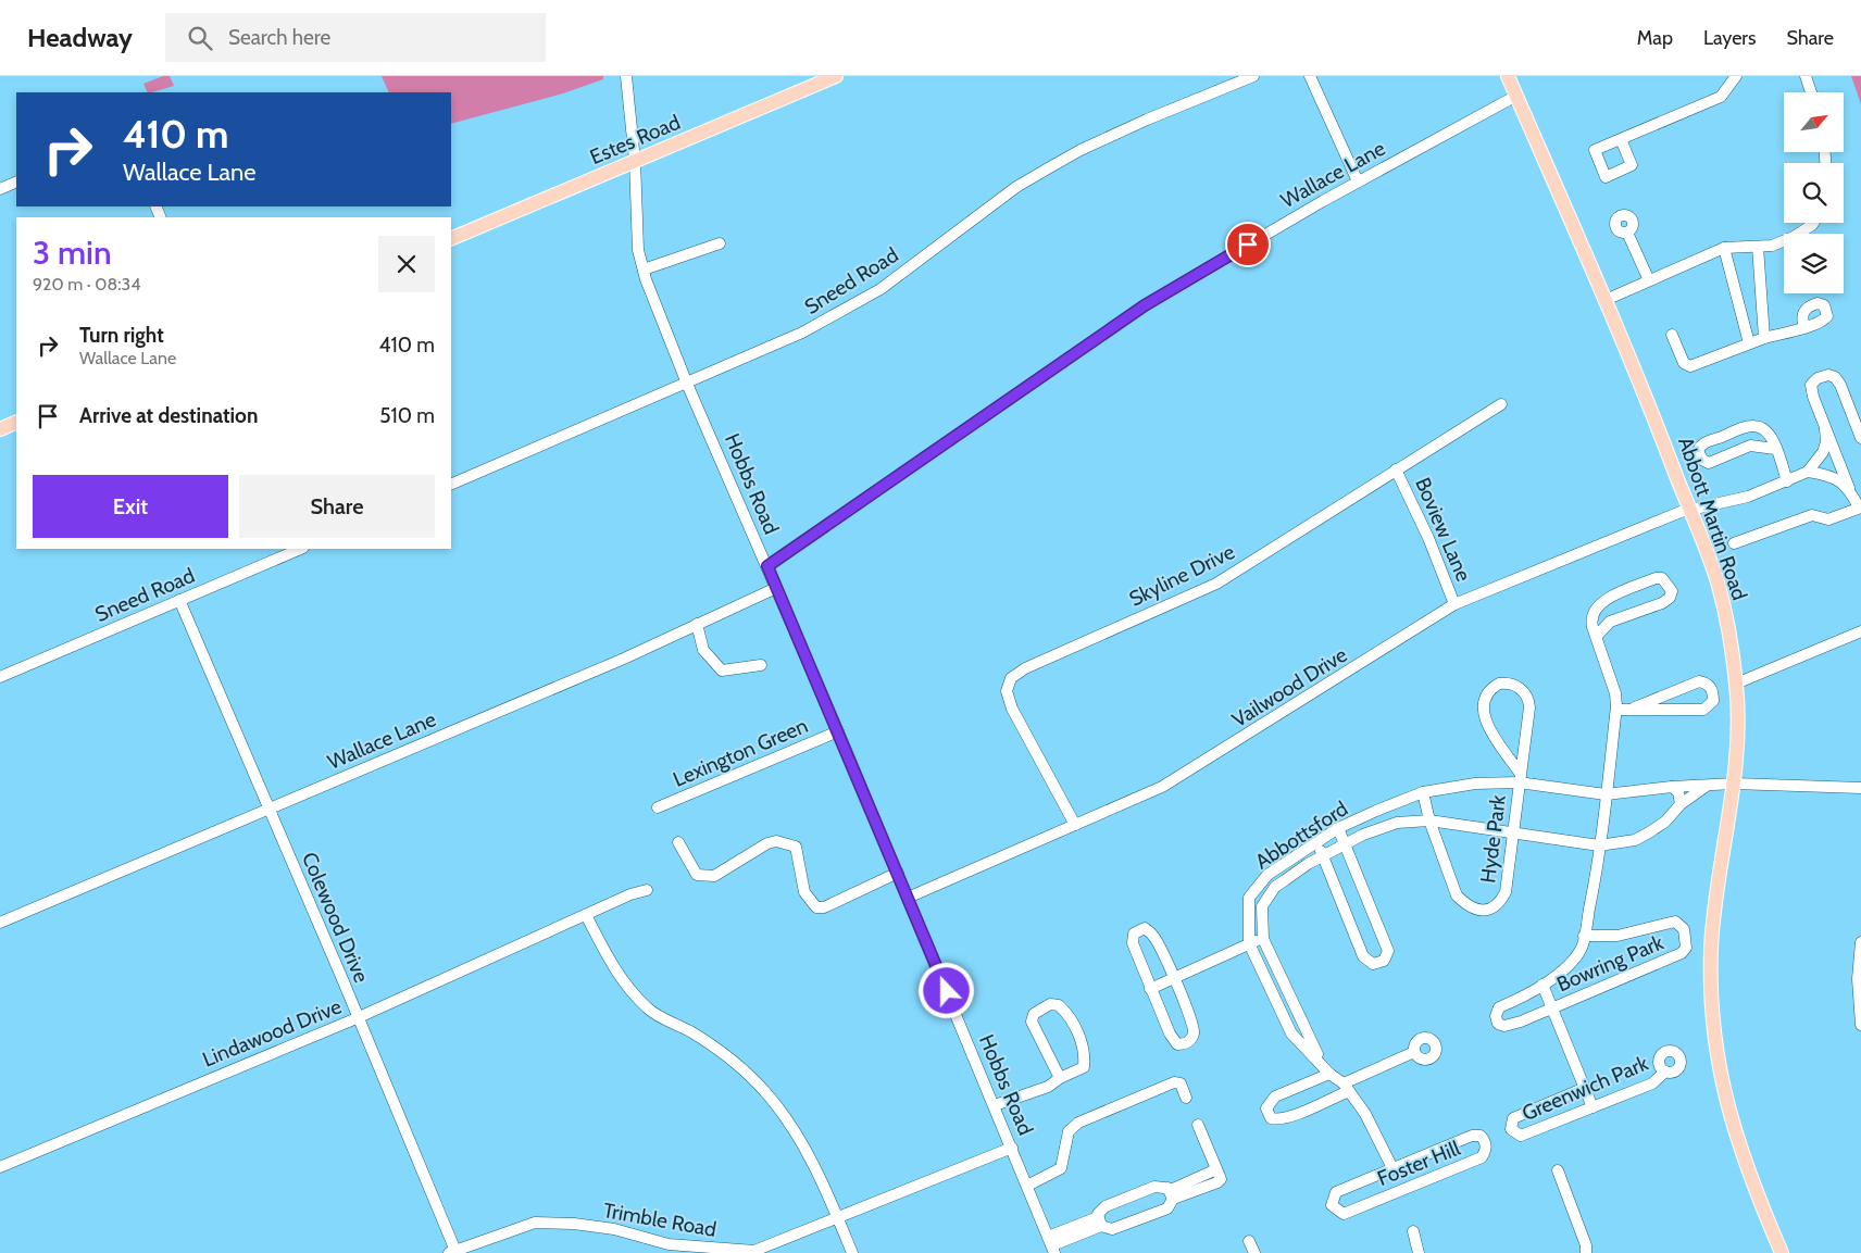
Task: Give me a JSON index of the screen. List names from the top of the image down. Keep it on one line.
{"streets":{"main road":["Estes Road","Abbott Martin Road"],"street":["Wallace Lane","Sneed Road","Hobbs Road","Boview Lane","Skyline Drive","Vailwood Drive","Lexington Green","Abbottsford","Hyde Park","Colewood Drive","Bowring Park","Lindawood Drive","Greenwich Park","Foster Hill","Trimble Road"]},"crossings":[["Estes Road","Hobbs Road"],["Wallace Lane","Hobbs Road"],["Wallace Lane","Abbott Martin Road"],["Wallace Lane","Colewood Drive"],["Sneed Road","Hobbs Road"],["Sneed Road","Colewood Drive"],["Hobbs Road","Vailwood Drive"],["Hobbs Road","Lexington Green"],["Hobbs Road","Trimble Road"],["Abbott Martin Road","Vailwood Drive"],["Abbott Martin Road","Abbottsford"],["Boview Lane","Skyline Drive"],["Boview Lane","Vailwood Drive"],["Skyline Drive","Vailwood Drive"],["Abbottsford","Hyde Park"],["Abbottsford","Bowring Park"],["Abbottsford","Foster Hill"],["Colewood Drive","Lindawood Drive"],["Colewood Drive","Trimble Road"],["Bowring Park","Greenwich Park"]],"north":"top right","page":{"header":"Headway","search":"Search here","nav":["Map","Layers","Share"],"turn":["410 m","Wallace Lane"],"heading":["3 min","920 m · 08:34"],"list":[{"name":"Turn right","note":"Wallace Lane","value":"410 m"},{"name":"Arrive at destination","value":"510 m"}],"buttons":["Exit","Share"]}}
